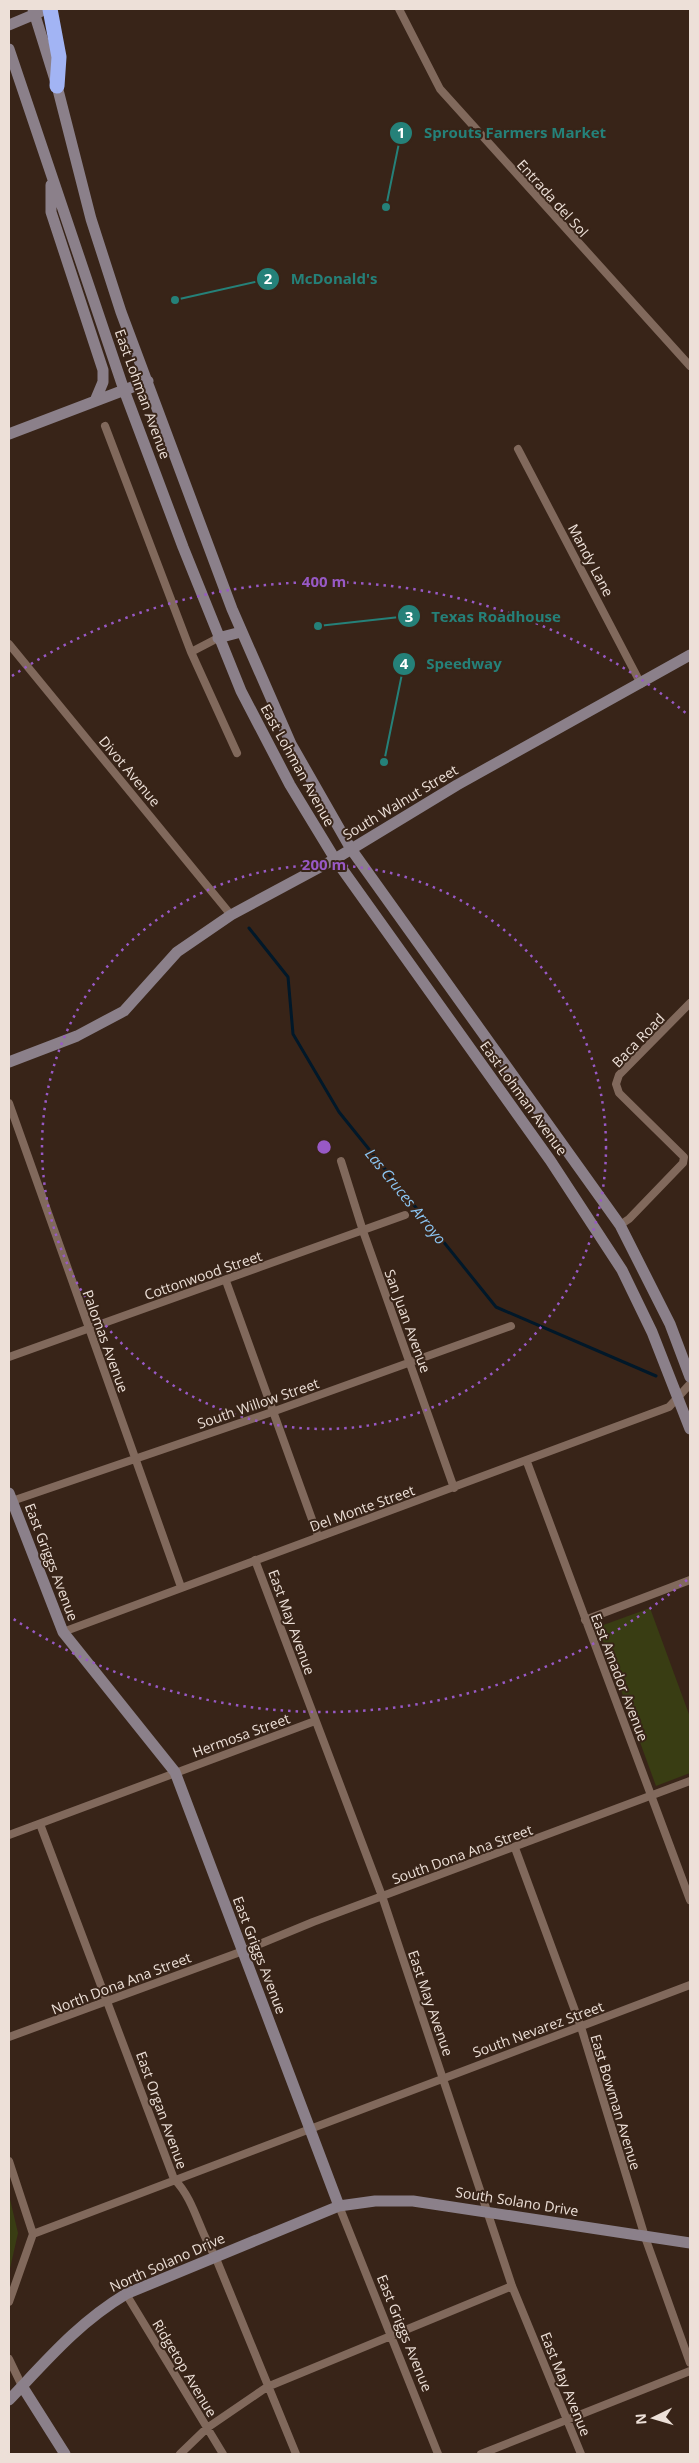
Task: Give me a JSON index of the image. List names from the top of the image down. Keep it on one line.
{"streets":{"main road":["East Lohman Avenue","South Walnut Street","East Griggs Avenue","South Solano Drive","North Solano Drive"],"street":["Entrada del Sol","Mandy Lane","Divot Avenue","Baca Road","Cottonwood Street","San Juan Avenue","Palomas Avenue","South Willow Street","Del Monte Street","East May Avenue","East Amador Avenue","Hermosa Street","South Dona Ana Street","North Dona Ana Street","South Nevarez Street","East Bowman Avenue","East Organ Avenue","Ridgetop Avenue"]},"crossings":[["East Lohman Avenue","South Walnut Street"],["East Lohman Avenue","Baca Road"],["East Lohman Avenue","Del Monte Street"],["Mandy Lane","South Walnut Street"],["Divot Avenue","South Walnut Street"],["Cottonwood Street","San Juan Avenue"],["Cottonwood Street","Palomas Avenue"],["San Juan Avenue","South Willow Street"],["San Juan Avenue","Del Monte Street"],["Palomas Avenue","South Willow Street"],["Palomas Avenue","Del Monte Street"],["South Willow Street","East Griggs Avenue"],["Del Monte Street","East Griggs Avenue"],["Del Monte Street","East May Avenue"],["Del Monte Street","East Amador Avenue"],["East Griggs Avenue","Hermosa Street"],["East Griggs Avenue","South Dona Ana Street"],["East Griggs Avenue","North Dona Ana Street"],["East Griggs Avenue","South Nevarez Street"],["East Griggs Avenue","South Solano Drive"],["East Griggs Avenue","North Solano Drive"],["East May Avenue","Hermosa Street"],["East May Avenue","South Dona Ana Street"],["East May Avenue","South Nevarez Street"],["East May Avenue","South Solano Drive"],["East Amador Avenue","South Dona Ana Street"],["Hermosa Street","East Organ Avenue"],["South Dona Ana Street","North Dona Ana Street"],["South Dona Ana Street","East Bowman Avenue"],["North Dona Ana Street","East Organ Avenue"],["South Nevarez Street","East Bowman Avenue"],["South Nevarez Street","East Organ Avenue"],["East Bowman Avenue","South Solano Drive"],["East Organ Avenue","North Solano Drive"],["South Solano Drive","North Solano Drive"],["North Solano Drive","Ridgetop Avenue"]],"water":["Las Cruces Arroyo"],"places":["Sprouts Farmers Market","McDonald's","Texas Roadhouse","Speedway"],"north":"left","rings":["400 m","200 m"]}
